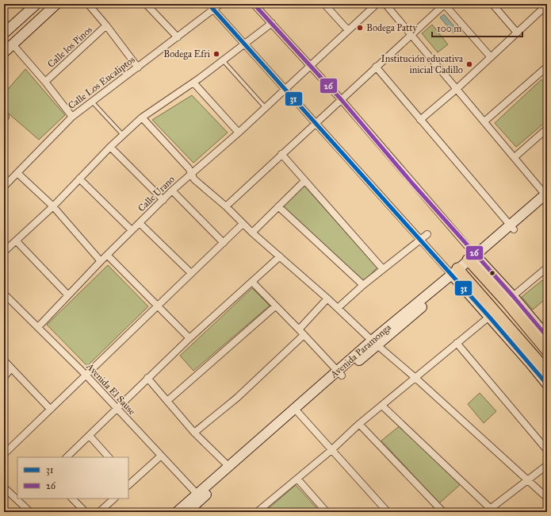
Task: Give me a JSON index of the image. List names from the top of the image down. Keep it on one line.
{"streets":{"street":["Calle los Pinos","Calle Los Eucaliptos","Calle Urano","Avenida Paramonga","Avenida El Sause"]},"crossings":[["Calle Urano","Avenida El Sause"],["Avenida Paramonga","Avenida El Sause"]],"places":["Bodega Patty","Bodega Efri","Institución educativa inicial Cadillo"],"lines":["transit line 31","transit line 26"],"legend":["31","26"],"scale_bar":"100 m"}
